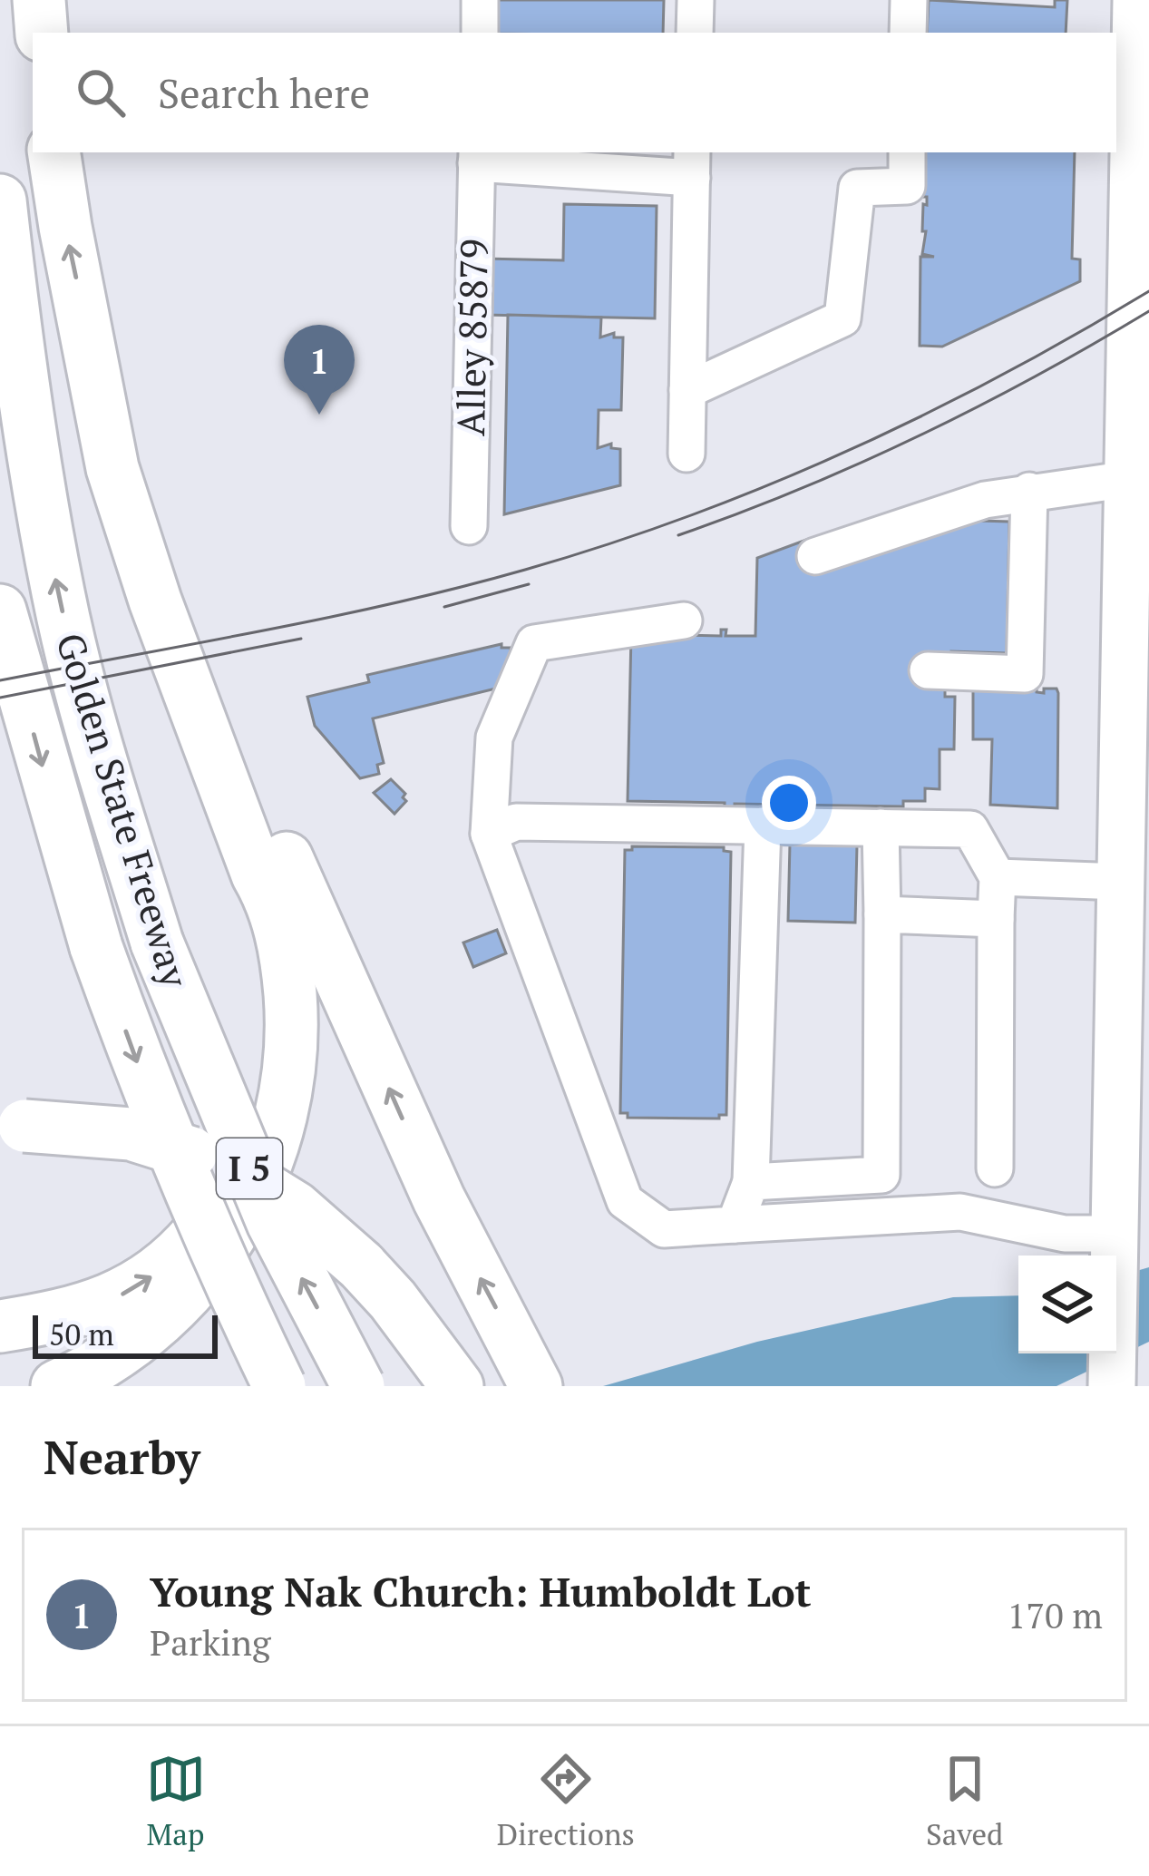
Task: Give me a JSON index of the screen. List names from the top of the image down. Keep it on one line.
{"streets":{"highway":["Golden State Freeway","I 5"],"street":["Alley 85879"]},"scale_bar":"50 m","page":{"search":"Search here","pins":"1","scale":"50 m","heading":"Nearby","list":[{"mark":"1","name":"Young Nak Church: Humboldt Lot","note":"Parking","value":"170 m"}],"nav":["Map","Directions","Saved"]}}
